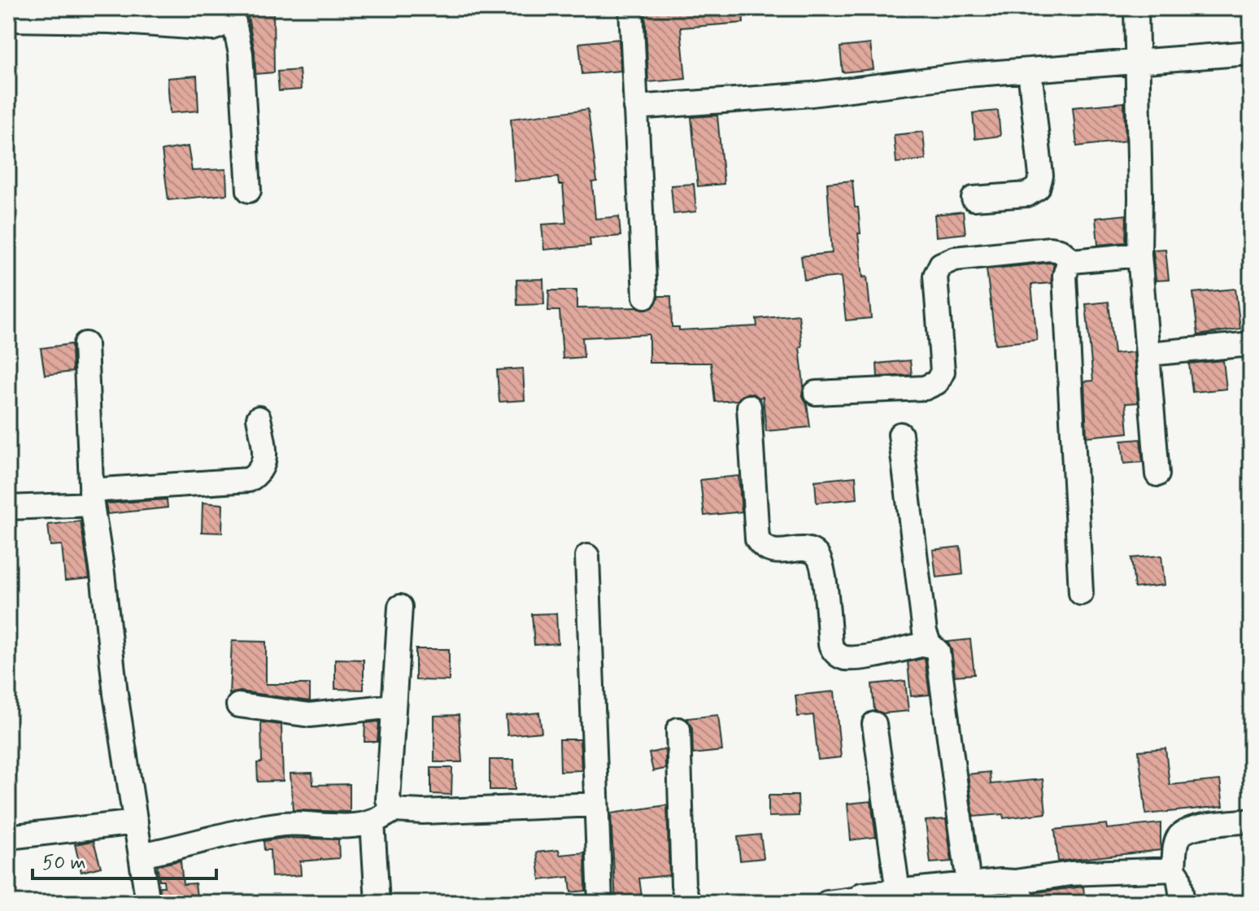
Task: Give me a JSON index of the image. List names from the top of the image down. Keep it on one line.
{"scale_bar":"50 m"}
